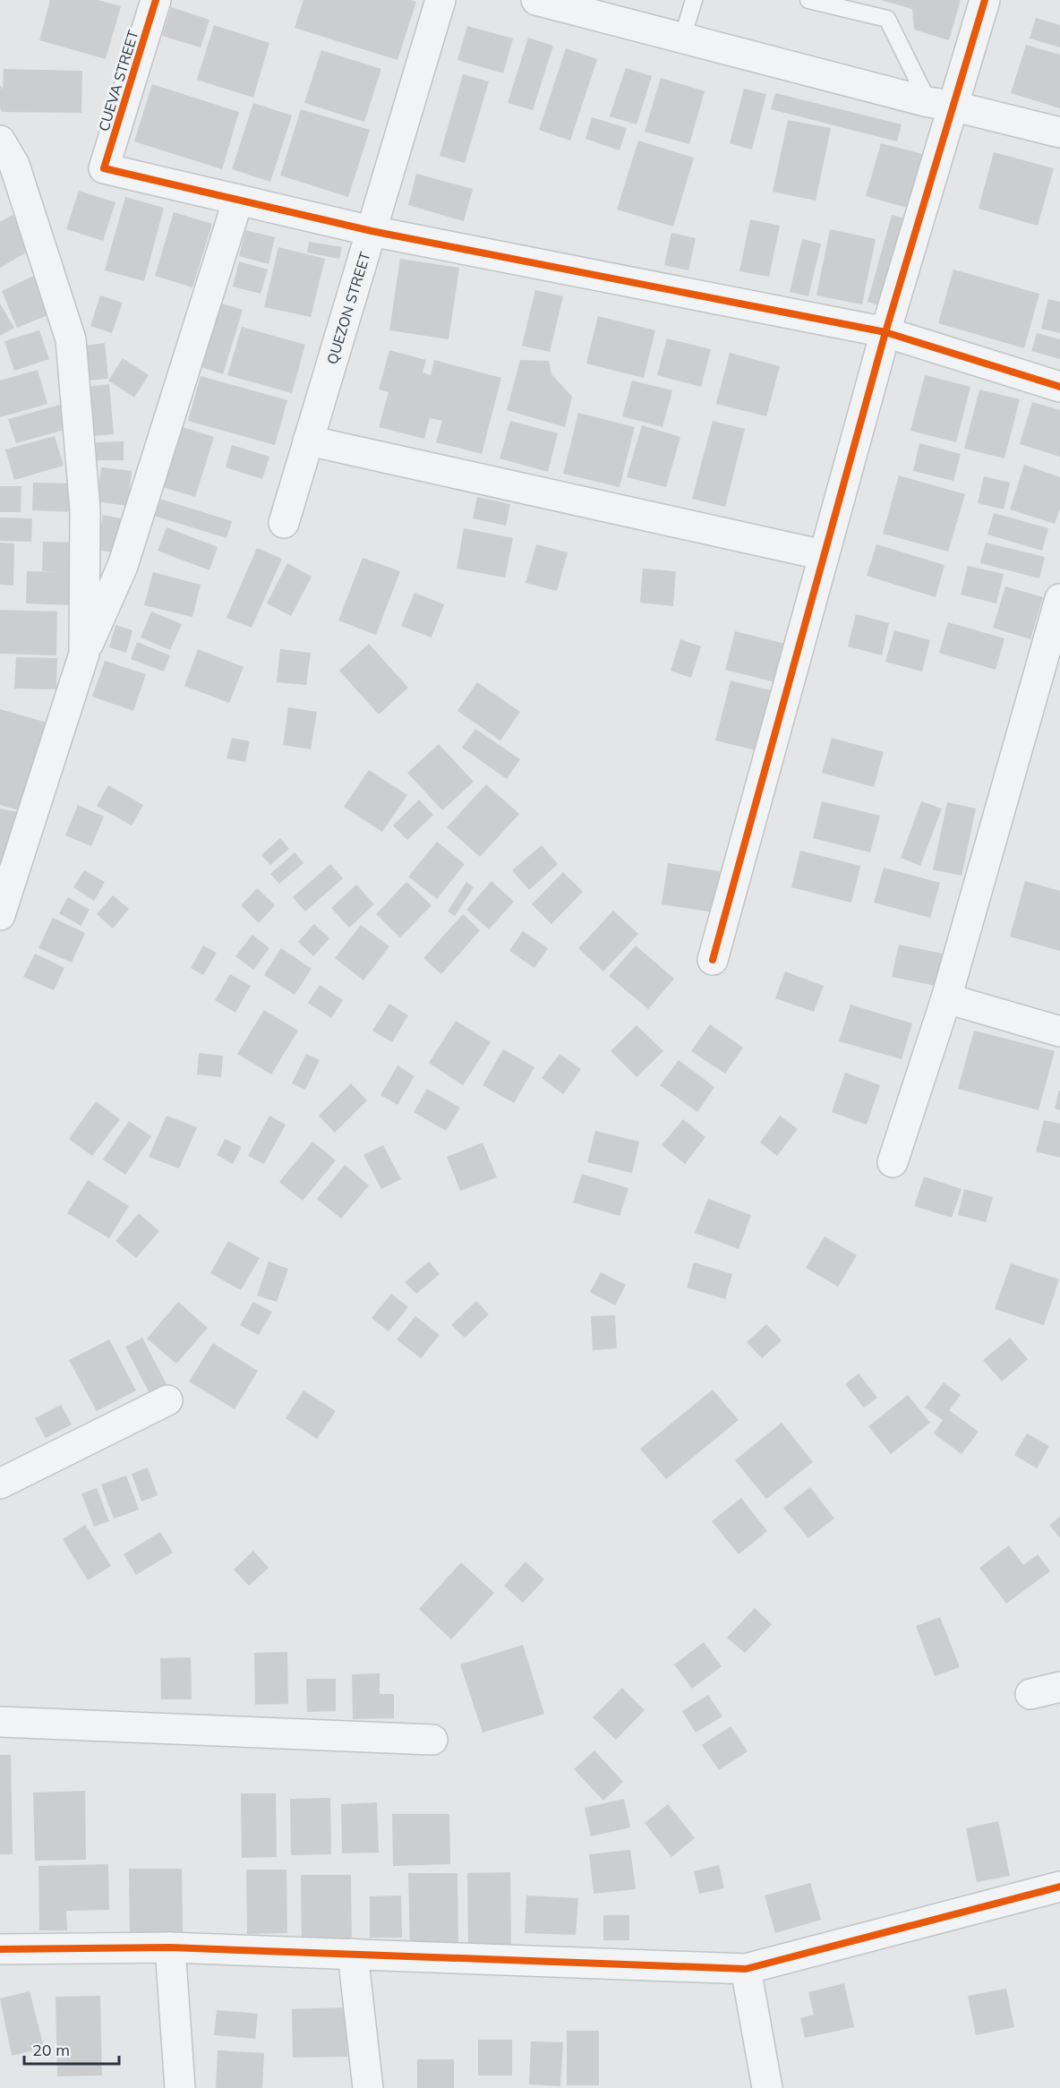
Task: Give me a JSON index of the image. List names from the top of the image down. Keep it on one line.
{"streets":{"street":["CUEVA STREET","QUEZON STREET"]},"scale_bar":"20 m"}
